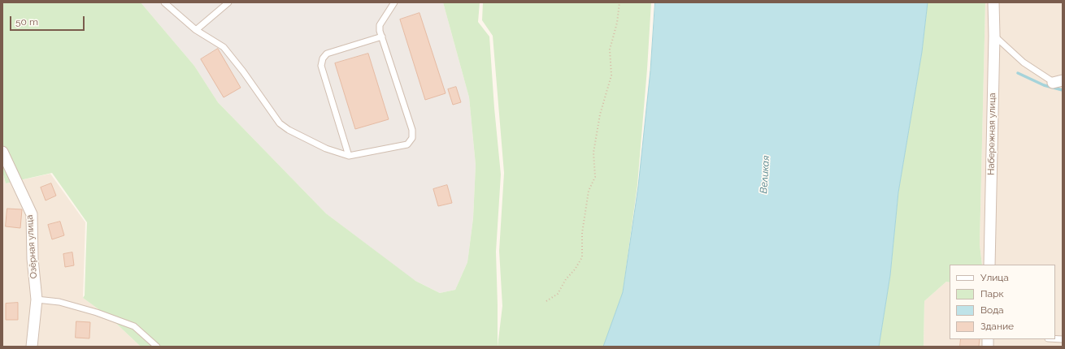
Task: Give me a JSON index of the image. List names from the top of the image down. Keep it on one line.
{"streets":{"street":["Набережная улица","Озёрная улица"]},"water":["Великая"],"legend":["Улица","Парк","Вода","Здание"],"scale_bar":"50 m"}
